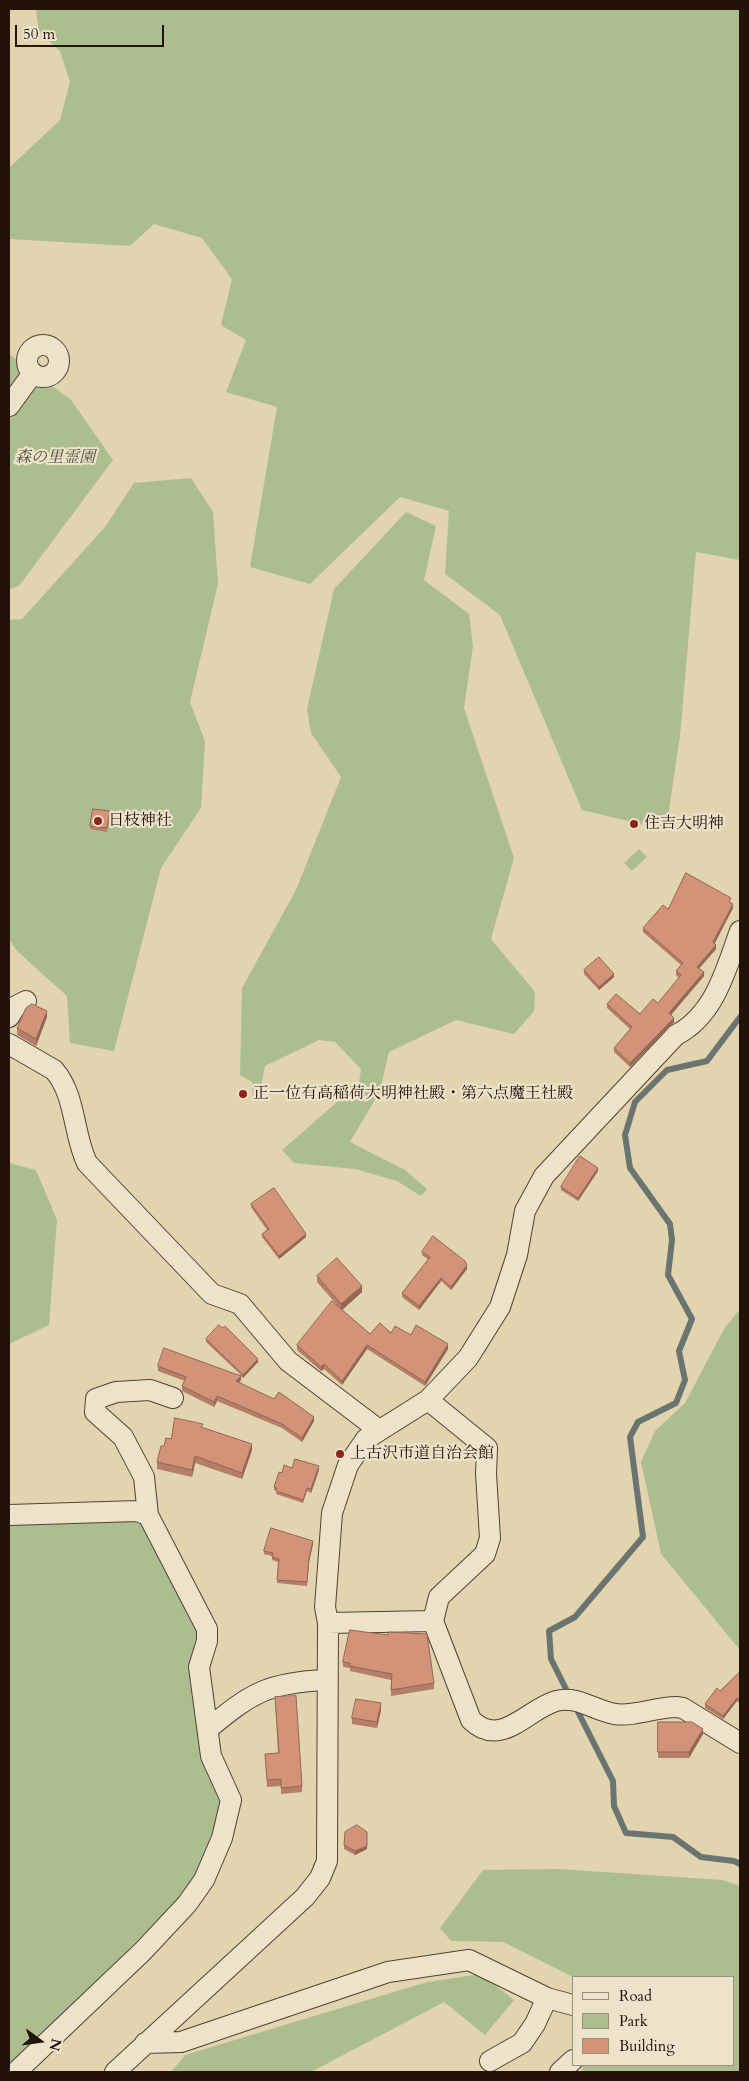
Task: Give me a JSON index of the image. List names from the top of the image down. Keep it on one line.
{"parks":["森の里霊園"],"places":["日枝神社","住吉大明神","正一位有高稲荷大明神社殿・第六点魔王社殿","上古沢市道自治会館"],"legend":["Road","Park","Building"],"scale_bar":"50 m","north":"right"}
